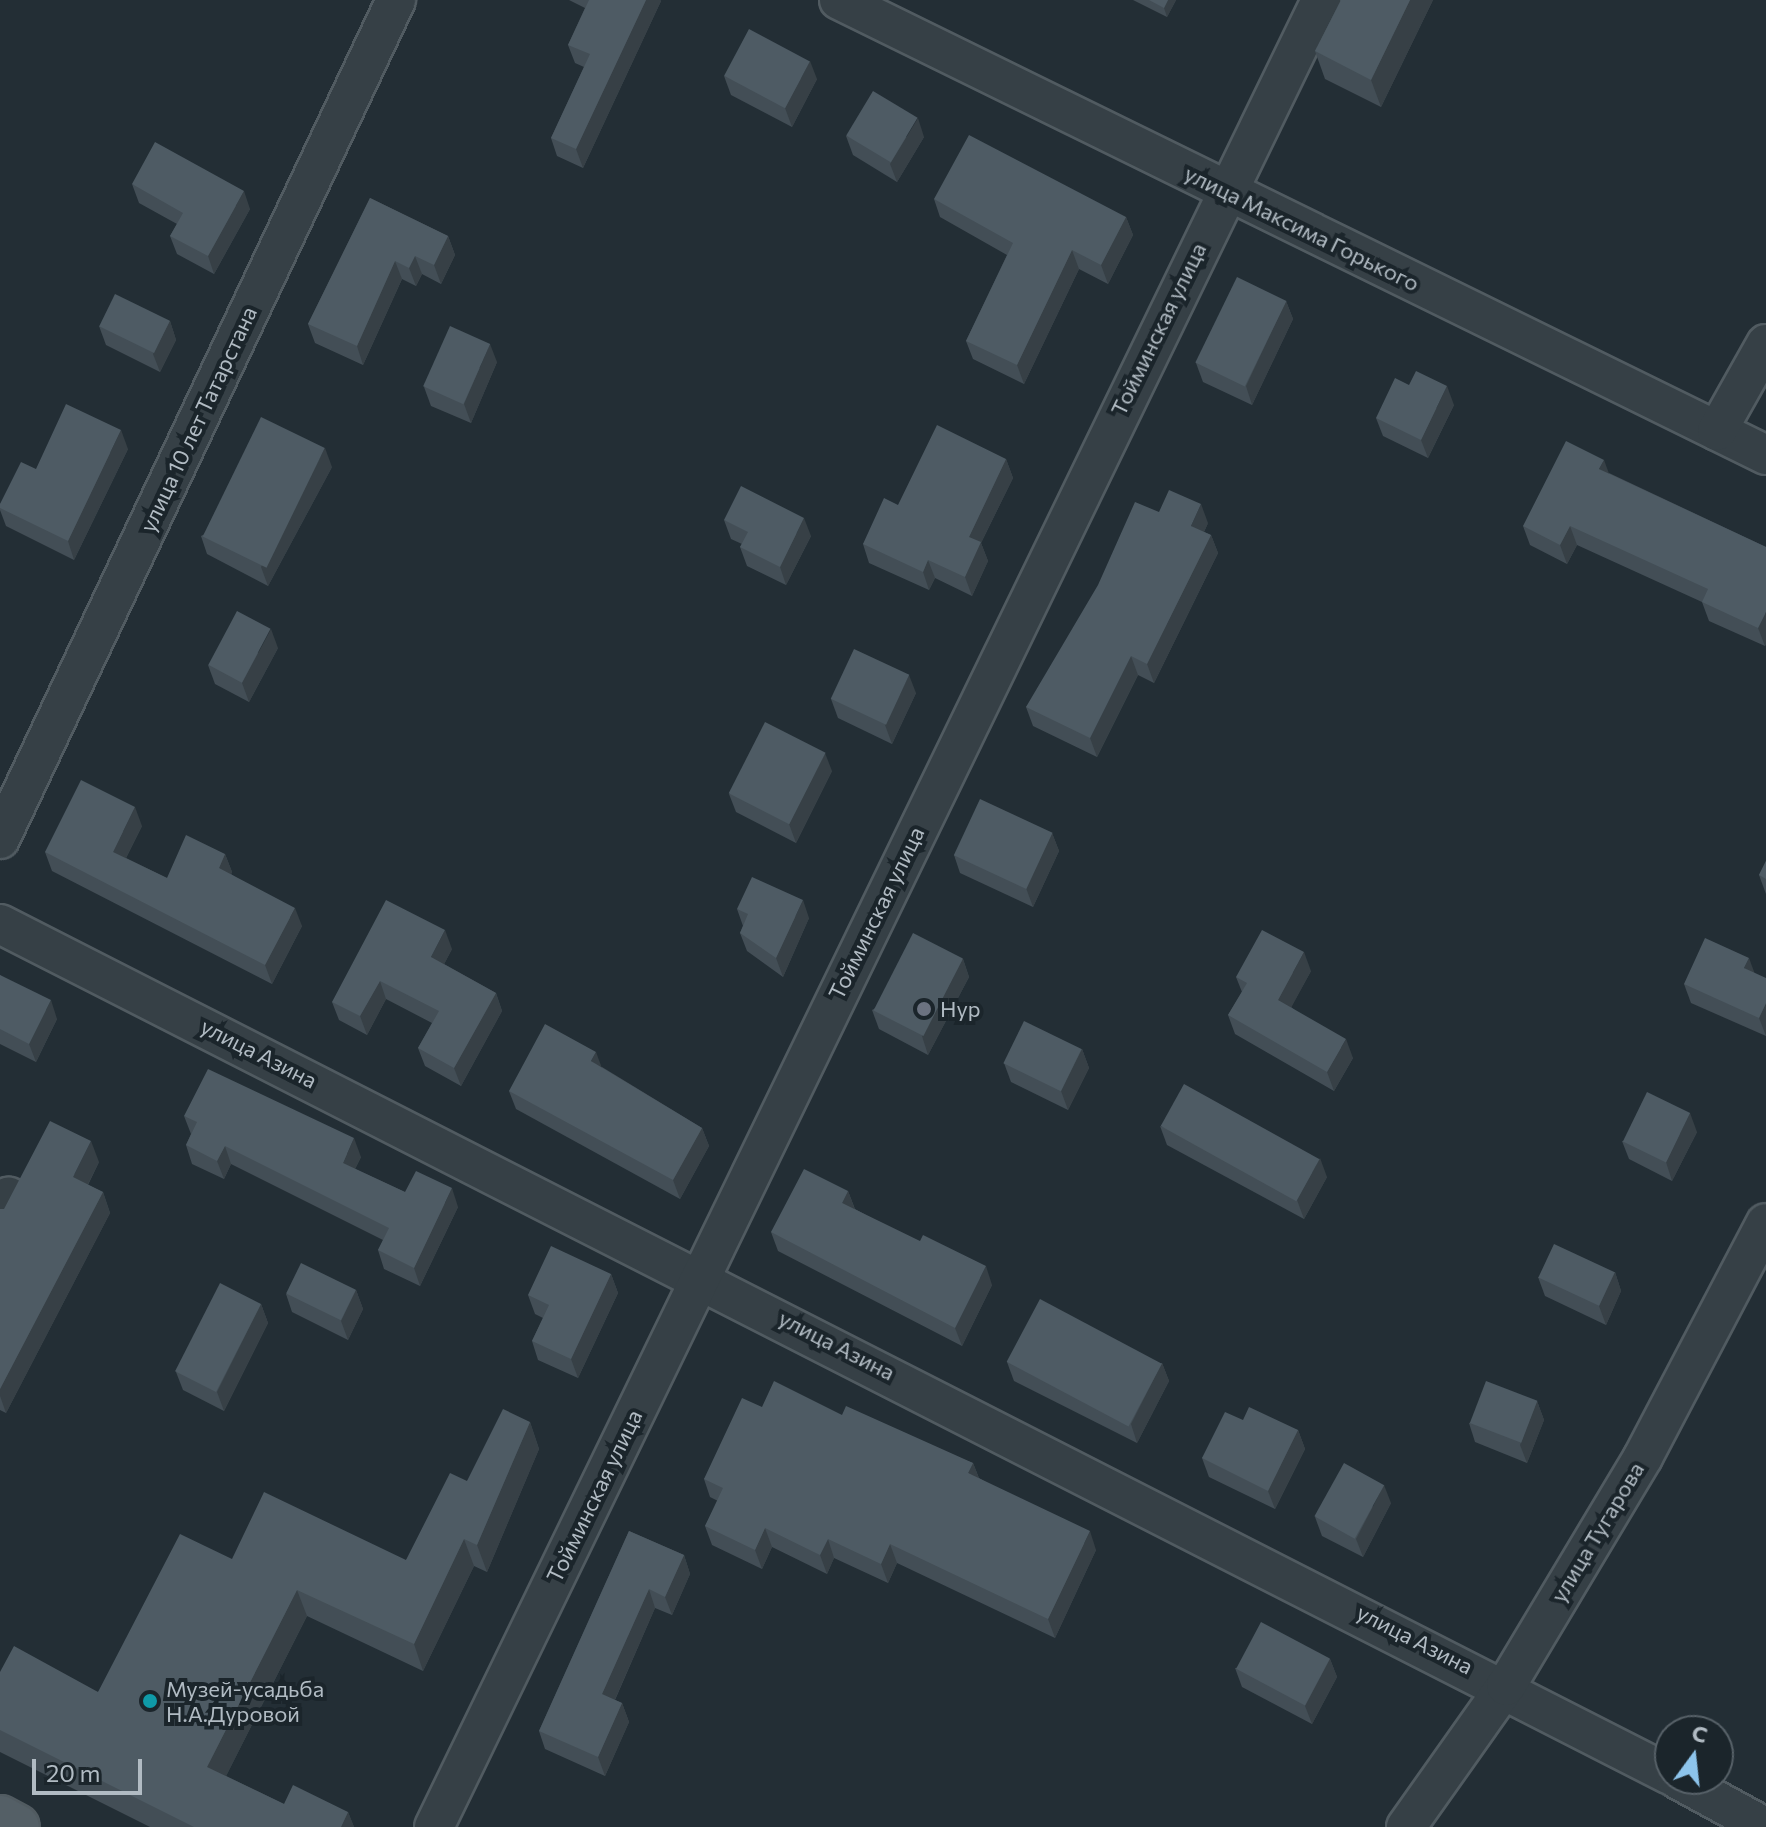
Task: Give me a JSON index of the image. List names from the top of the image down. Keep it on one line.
{"streets":{"street":["улица Максима Горького","Тойминская улица","улица 10 лет Татарстана","улица Азина","улица Тугарова"]},"crossings":[["улица Максима Горького","Тойминская улица"],["Тойминская улица","улица Азина"],["улица Азина","улица Тугарова"]],"places":["Нур","Музей-усадьба Н.А.Дуровой"],"scale_bar":"20 m","north":"top"}
